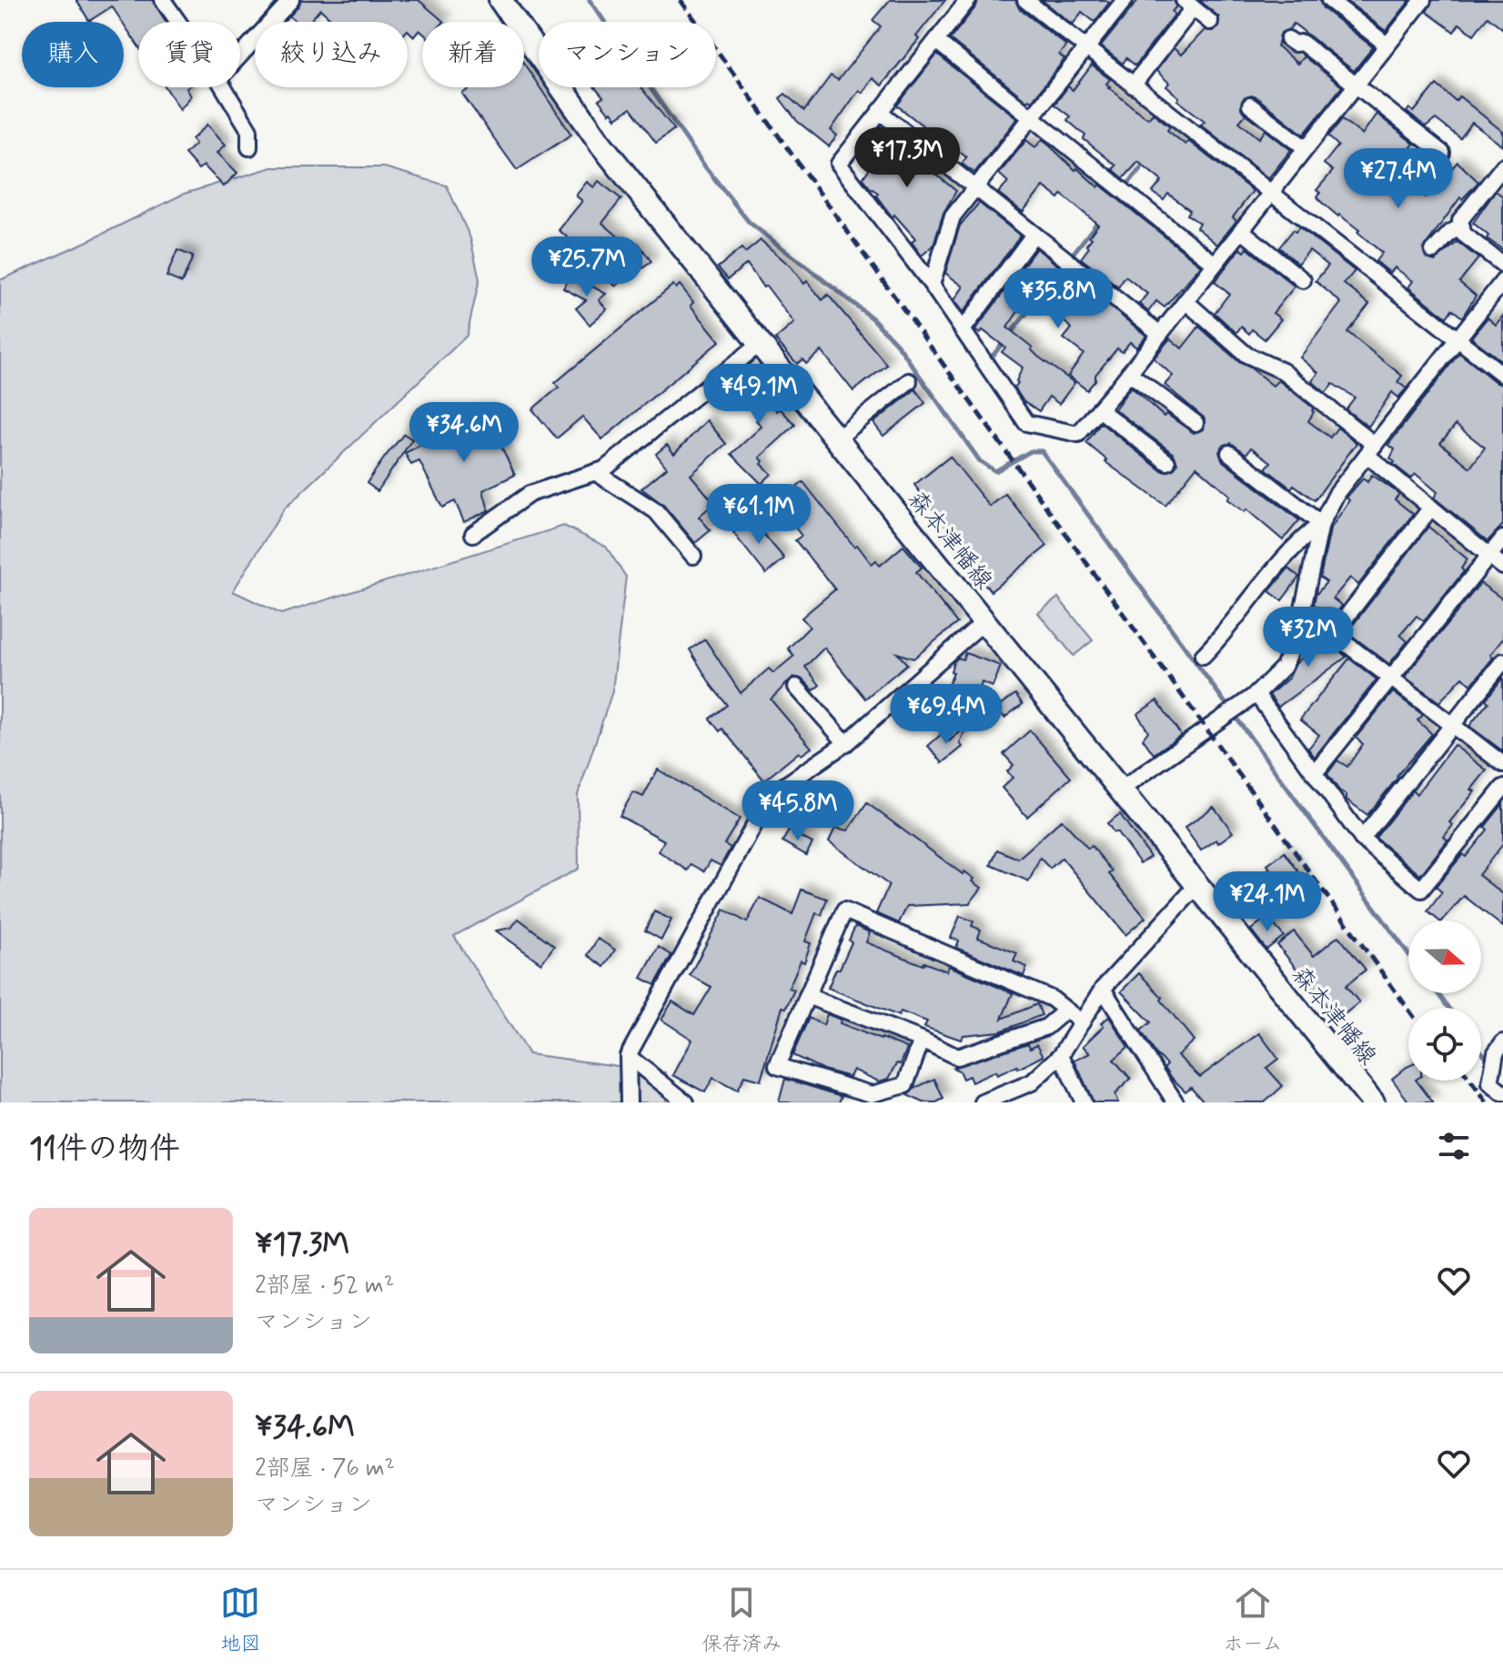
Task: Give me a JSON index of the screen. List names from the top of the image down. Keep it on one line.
{"streets":{"main road":["森本津幡線"]},"north":"right","page":{"chip":["購入","賃貸","絞り込み","新着","マンション"],"price":["¥17.3M","¥27.4M","¥25.7M","¥35.8M","¥49.1M","¥34.6M","¥61.1M","¥32M","¥69.4M","¥45.8M","¥24.1M"],"heading":"11件の物件","list":[{"name":"¥17.3M","note":"2部屋 · 52 m² · マンション"},{"name":"¥34.6M","note":"2部屋 · 76 m² · マンション"}],"tabs":["地図","保存済み","ホーム"]}}
